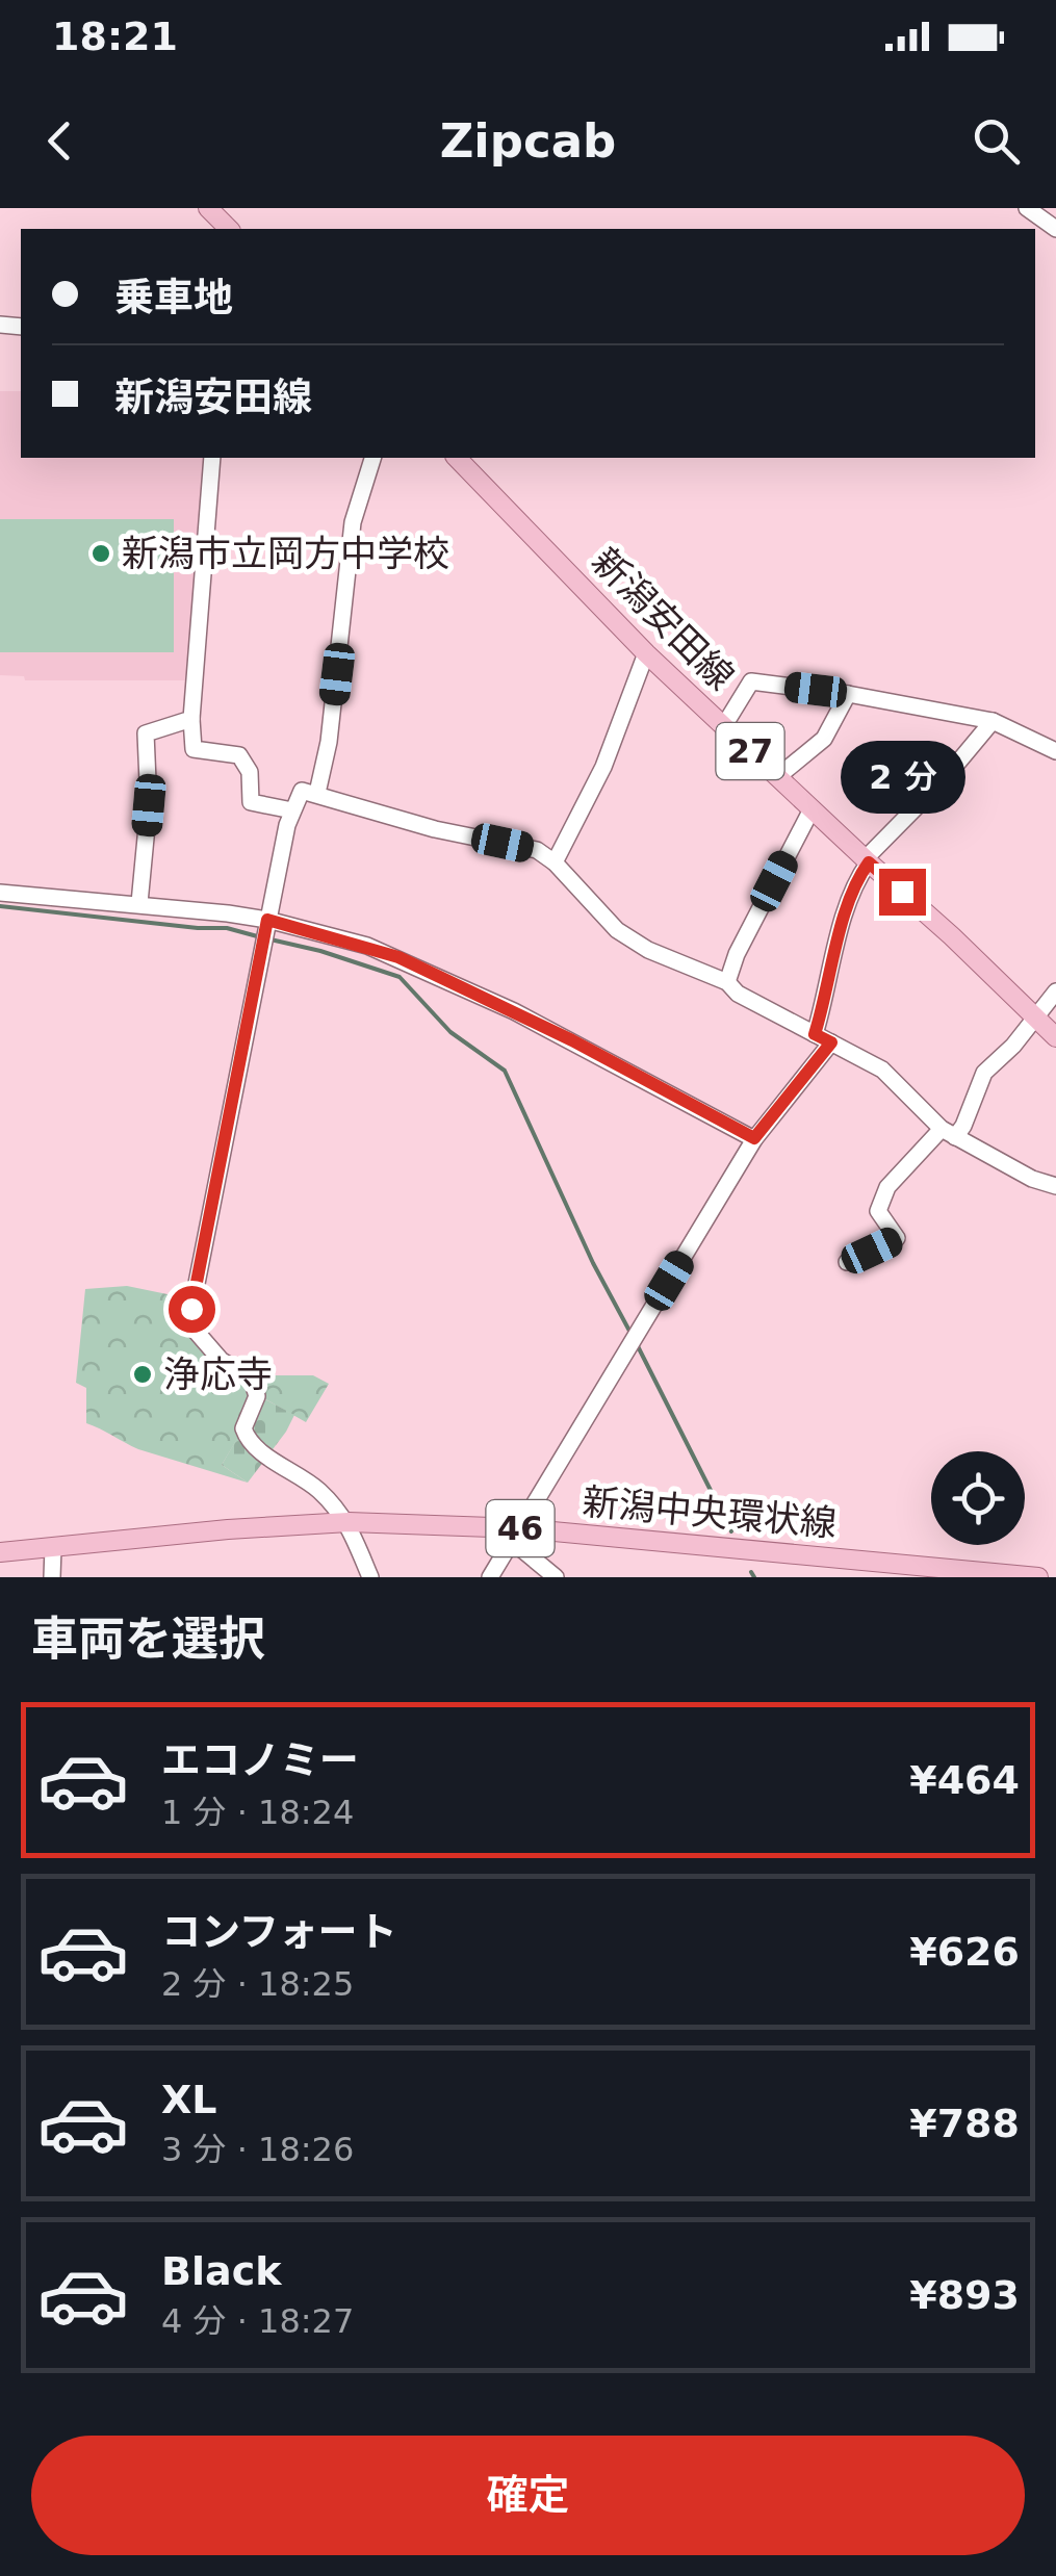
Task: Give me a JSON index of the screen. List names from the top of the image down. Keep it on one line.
{"streets":{"main road":["新潟安田線","27","新潟中央環状線","46"]},"places":["新潟市立岡方中学校","浄応寺"],"page":{"status":"18:21","header":"Zipcab","banner":["乗車地","新潟安田線"],"bubble":"2 分","heading":"車両を選択","list":[{"name":"エコノミー","note":"1 分 · 18:24","value":"¥464"},{"name":"コンフォート","note":"2 分 · 18:25","value":"¥626"},{"name":"XL","note":"3 分 · 18:26","value":"¥788"},{"name":"Black","note":"4 分 · 18:27","value":"¥893"}],"buttons":"確定"}}
